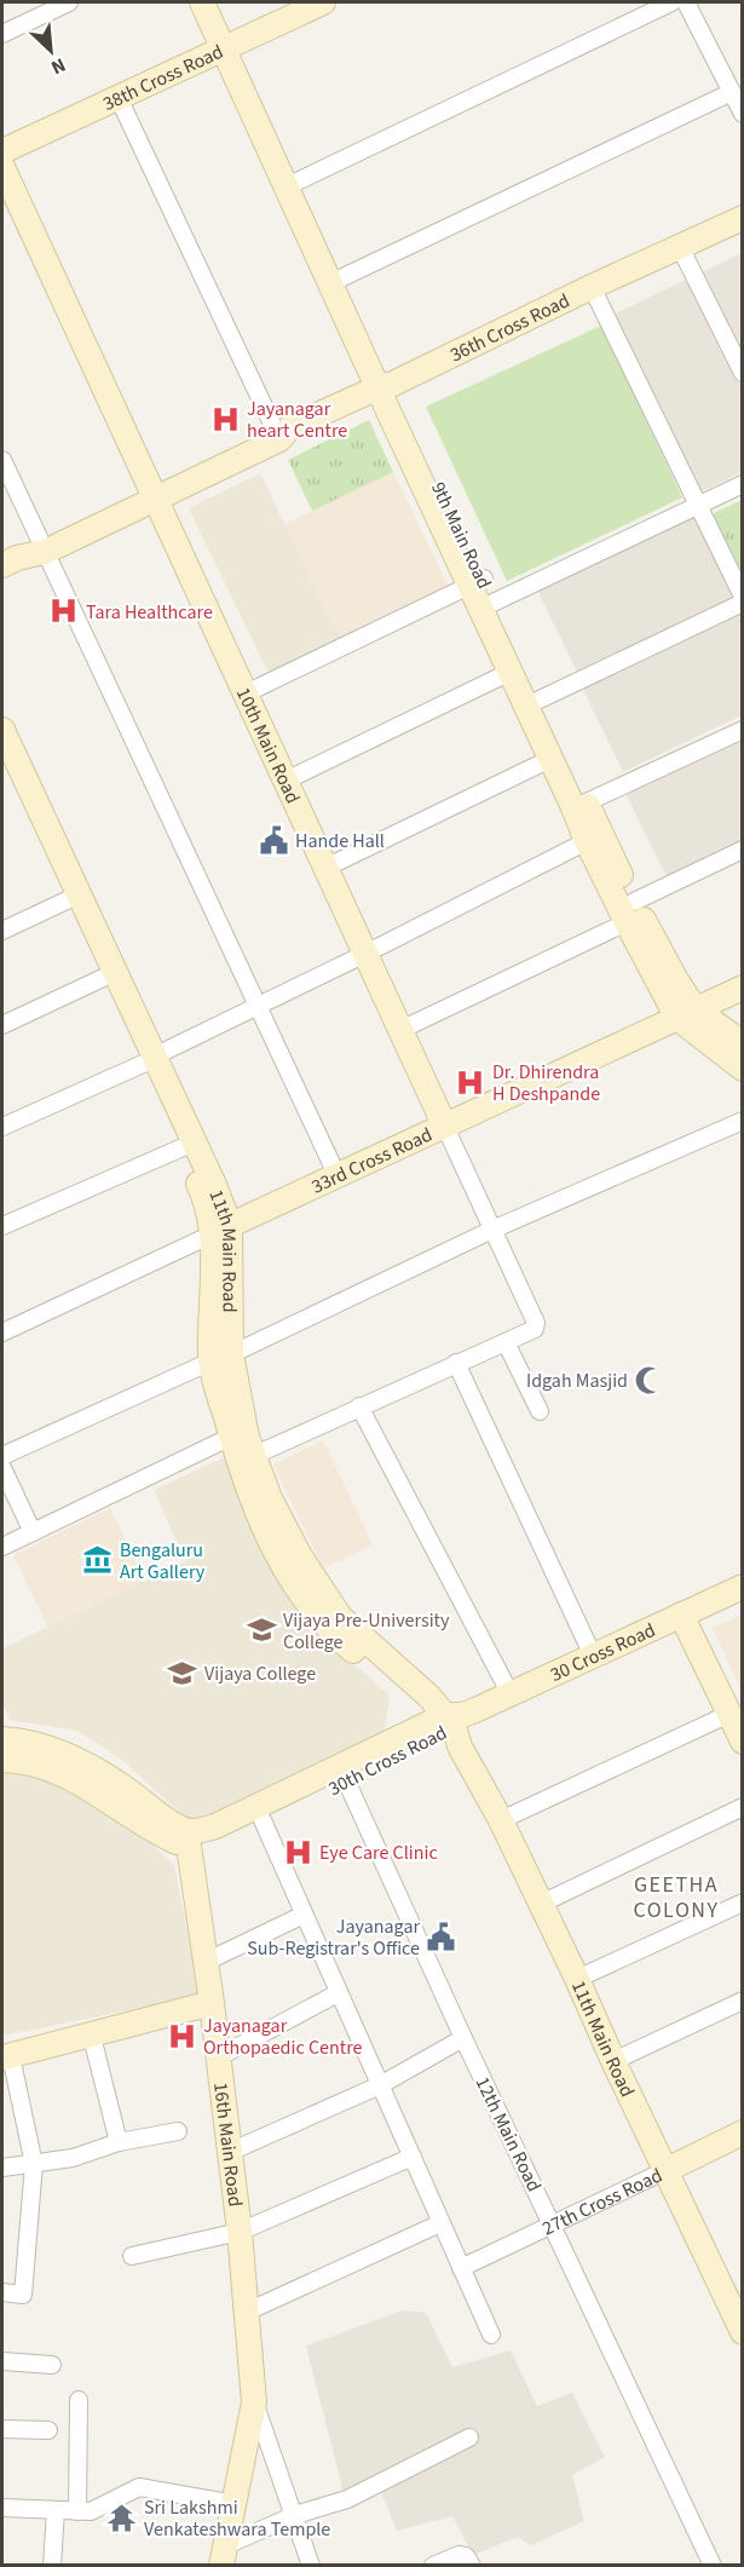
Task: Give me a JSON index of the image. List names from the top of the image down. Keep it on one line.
{"streets":{"main road":["38th Cross Road","36th Cross Road","9th Main Road","10th Main Road","33rd Cross Road","11th Main Road","30 Cross Road","30th Cross Road","16th Main Road","27th Cross Road"],"street":["12th Main Road"]},"crossings":[["38th Cross Road","9th Main Road"],["36th Cross Road","9th Main Road"],["36th Cross Road","10th Main Road"],["9th Main Road","33rd Cross Road"],["10th Main Road","33rd Cross Road"],["33rd Cross Road","11th Main Road"],["11th Main Road","30 Cross Road"],["11th Main Road","30th Cross Road"],["11th Main Road","27th Cross Road"],["30 Cross Road","30th Cross Road"],["30th Cross Road","12th Main Road"],["30th Cross Road","16th Main Road"],["12th Main Road","27th Cross Road"]],"districts":["GEETHA COLONY"],"places":{"hospital":["Jayanagar heart Centre","Tara Healthcare","Dr. Dhirendra H Deshpande","Eye Care Clinic","Jayanagar Orthopaedic Centre"],"public building":["Hande Hall","Jayanagar Sub-Registrar's Office"],"mosque":["Idgah Masjid"],"museum":["Bengaluru Art Gallery"],"school or university":["Vijaya Pre-University College","Vijaya College"],"temple":["Sri Lakshmi Venkateshwara Temple"]},"north":"bottom right"}
